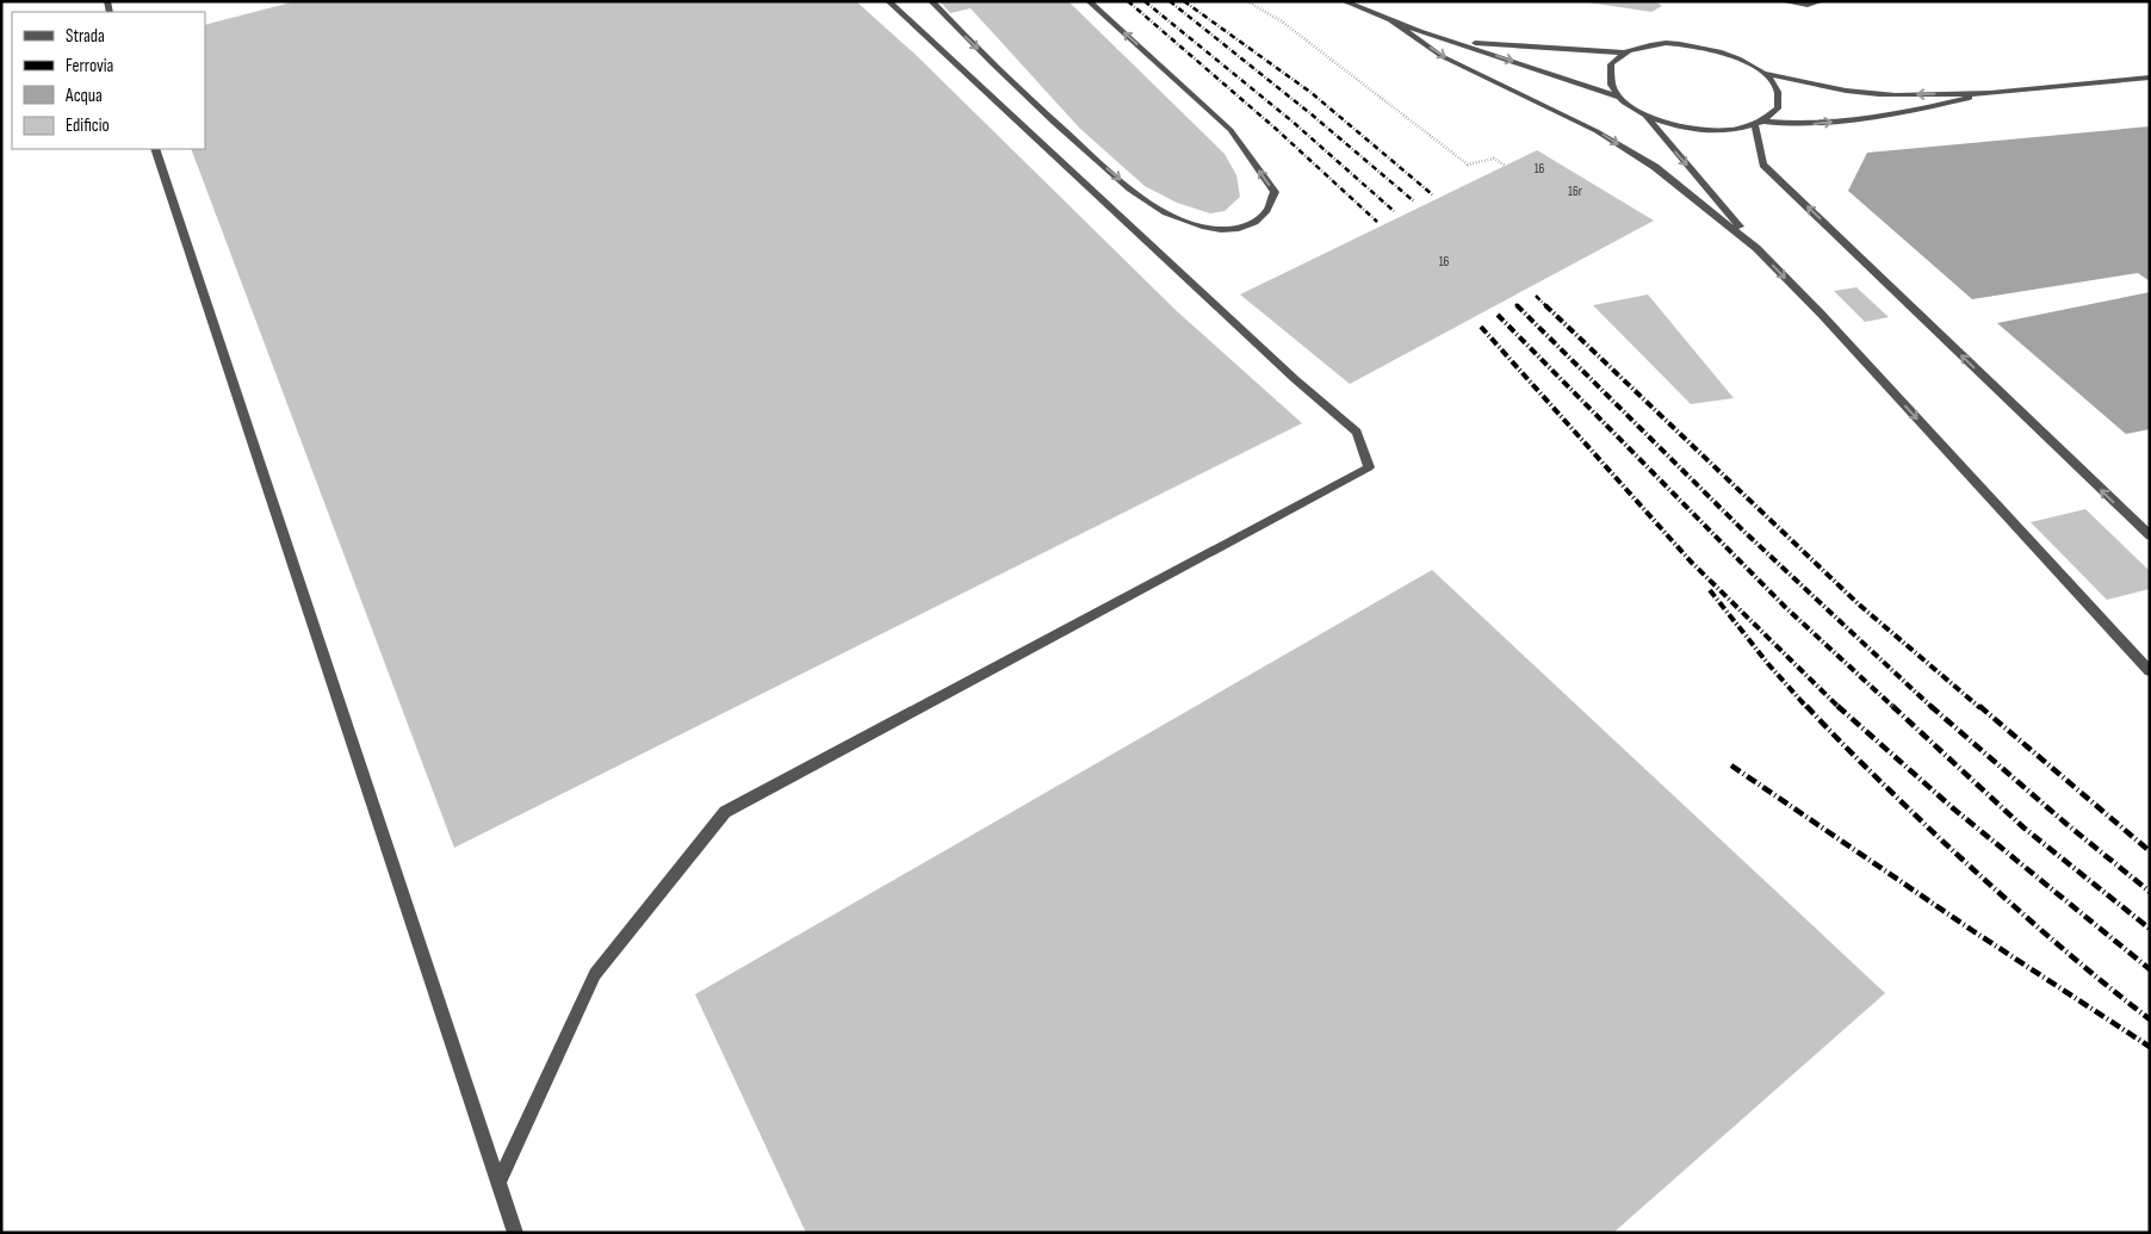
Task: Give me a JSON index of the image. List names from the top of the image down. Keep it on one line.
{"house_numbers":["16","16r","16"],"legend":["Strada","Ferrovia","Acqua","Edificio"]}
